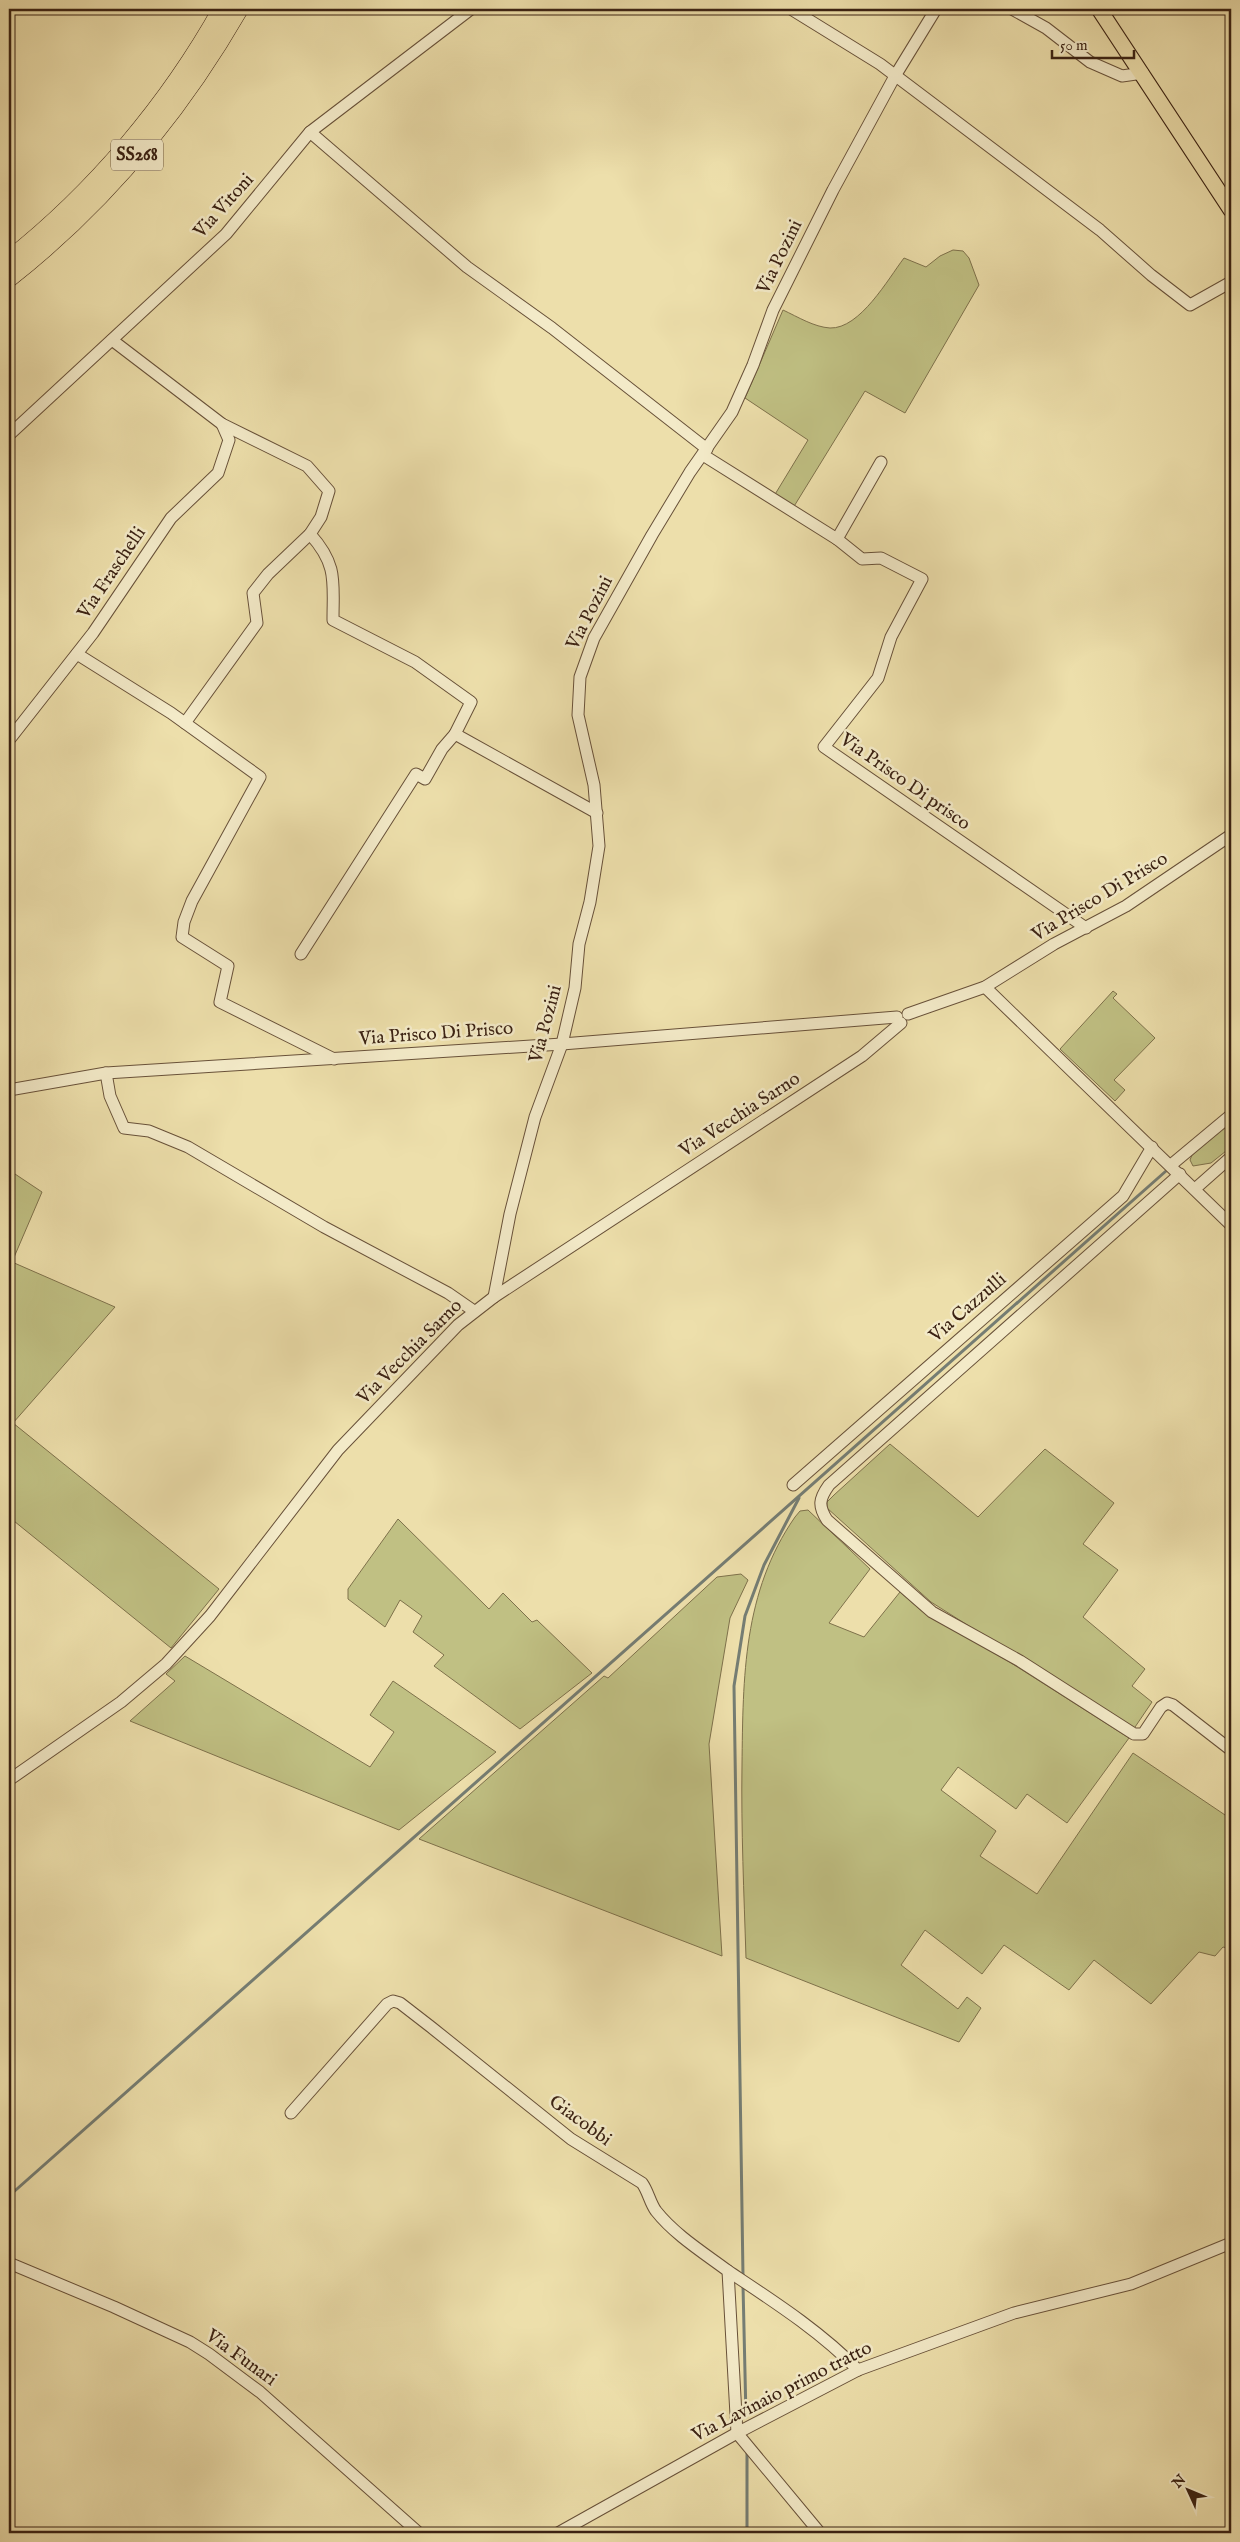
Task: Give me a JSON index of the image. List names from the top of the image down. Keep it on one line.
{"streets":{"highway":["SS268"],"street":["Via Vitoni","Via Pozini","Via Fraschelli","Via Prisco Di prisco","Via Prisco Di Prisco","Via Vecchia Sarno","Via Cazzulli","Giacobbi","Via Funari","Via Lavinaio primo tratto"]},"crossings":[["Via Pozini","Via Prisco Di Prisco"],["Via Pozini","Via Vecchia Sarno"],["Via Prisco Di prisco","Via Prisco Di Prisco"],["Via Prisco Di Prisco","Via Vecchia Sarno"],["Giacobbi","Via Lavinaio primo tratto"]],"scale_bar":"50 m","north":"top left"}
